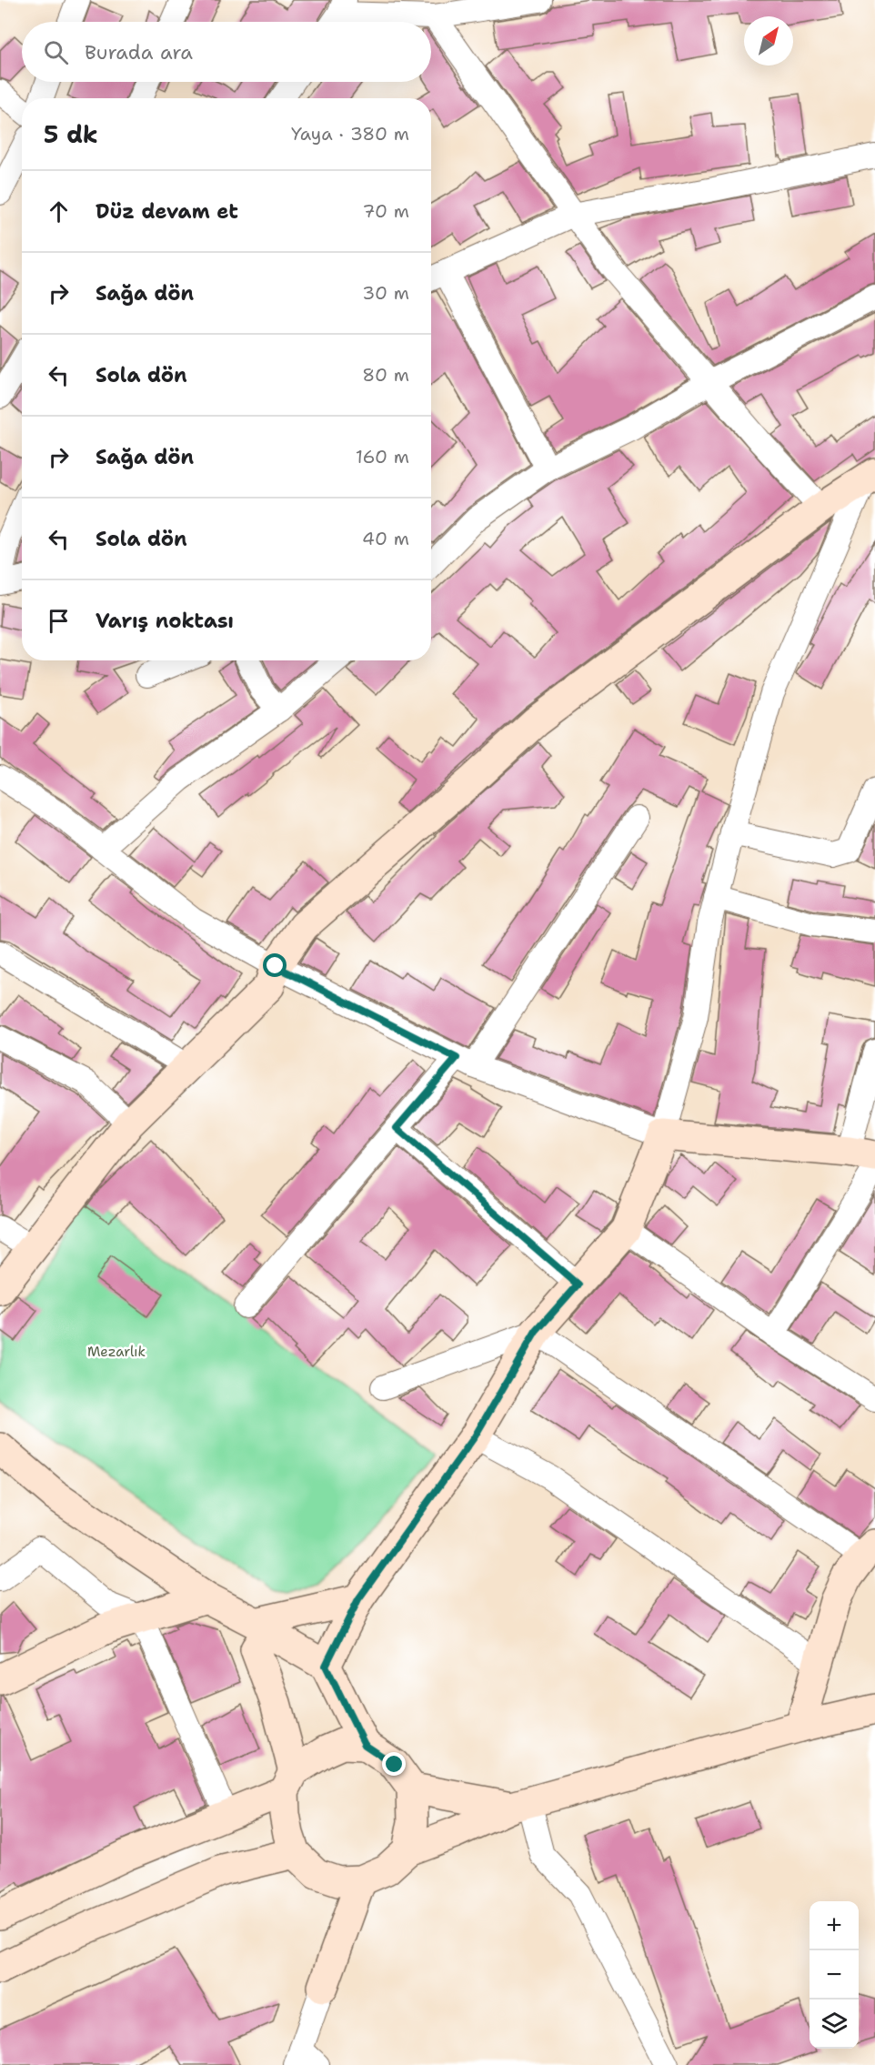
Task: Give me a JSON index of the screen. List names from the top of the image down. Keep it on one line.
{"parks":["Mezarlık"],"north":"top right","page":{"search":"Burada ara","heading":["5 dk","Yaya · 380 m"],"list":[["Düz devam et","70 m"],["Sağa dön","30 m"],["Sola dön","80 m"],["Sağa dön","160 m"],["Sola dön","40 m"],"Varış noktası"],"map_buttons":["+","−"]}}
